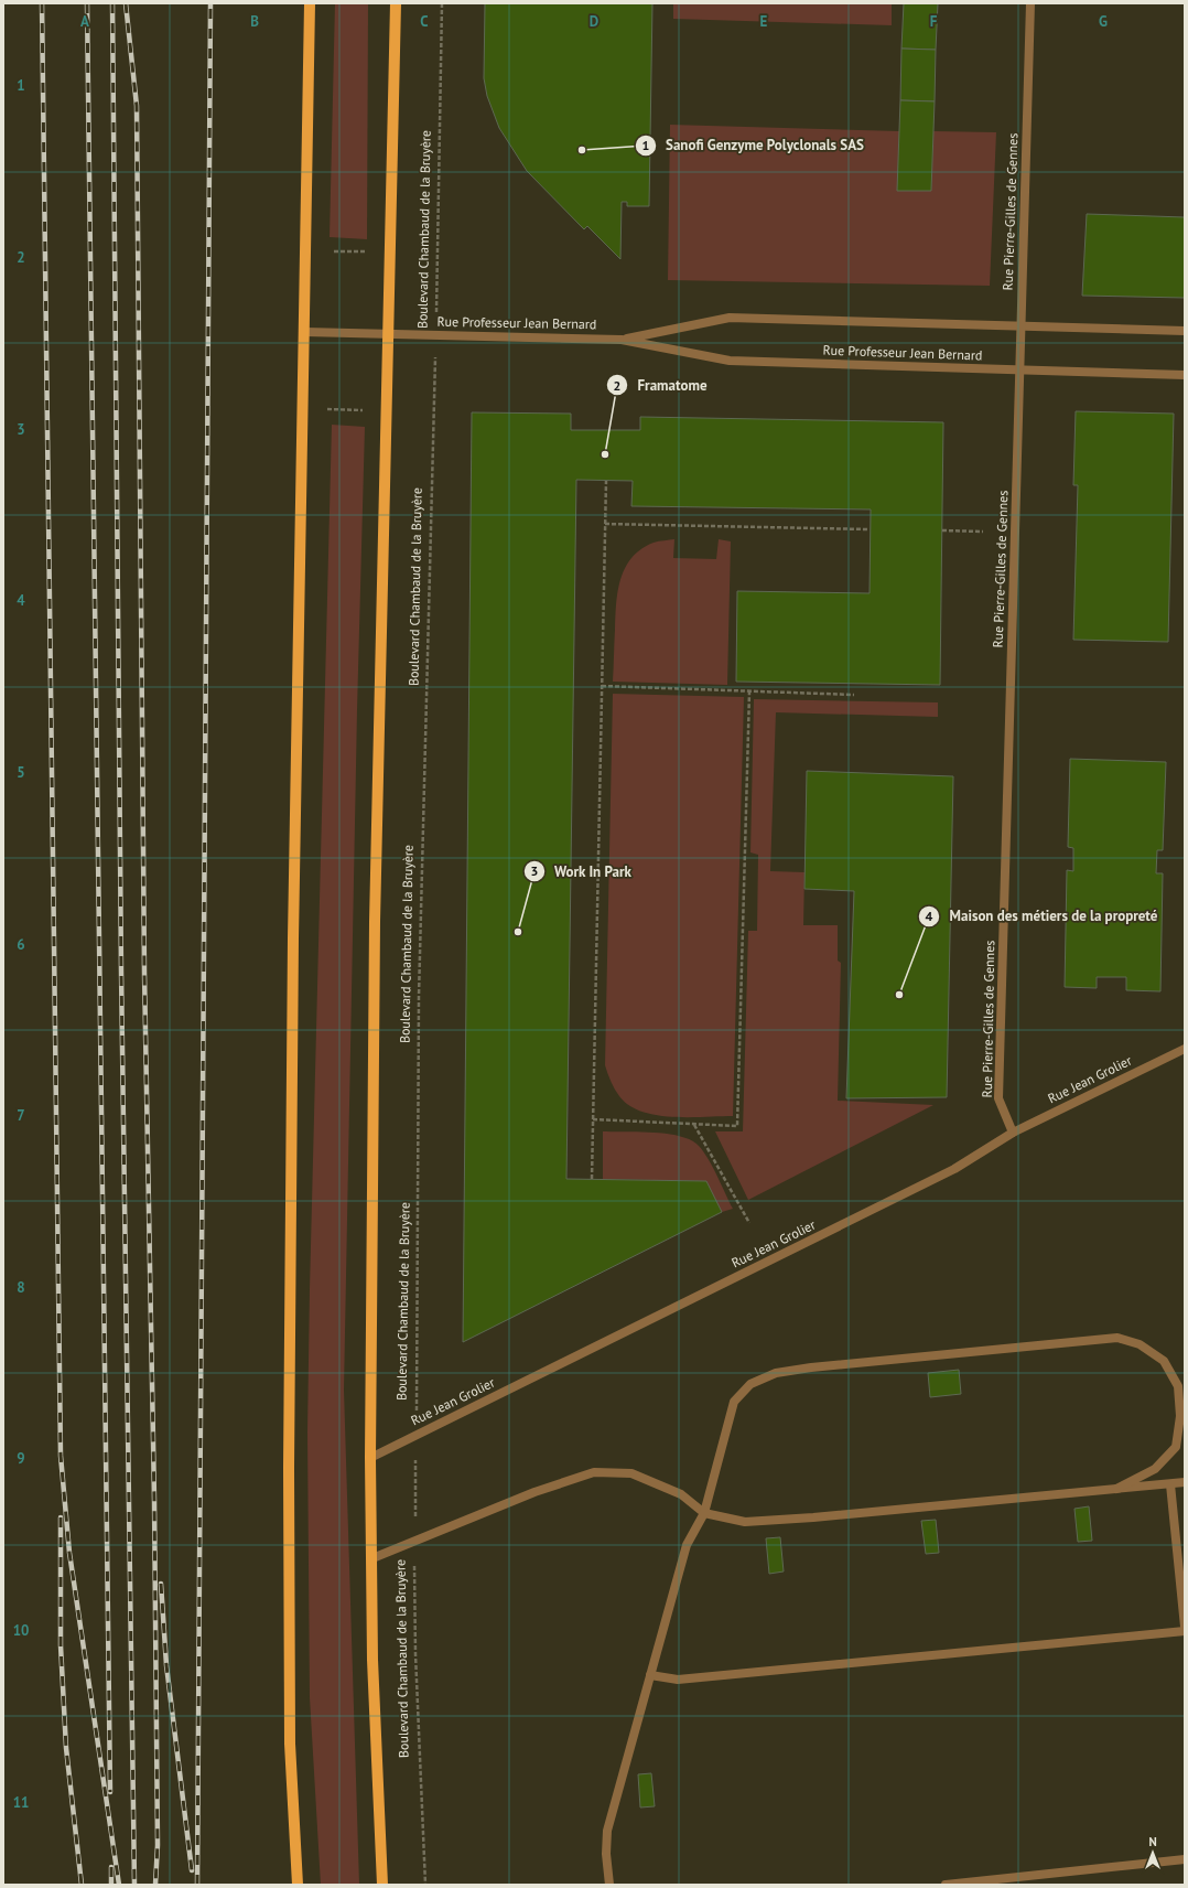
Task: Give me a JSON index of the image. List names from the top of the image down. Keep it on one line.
{"streets":{"main road":["Boulevard Chambaud de la Bruyère"],"street":["Rue Pierre-Gilles de Gennes","Rue Professeur Jean Bernard","Rue Jean Grolier"]},"crossings":[["Rue Pierre-Gilles de Gennes","Rue Professeur Jean Bernard"],["Rue Pierre-Gilles de Gennes","Rue Jean Grolier"],["Boulevard Chambaud de la Bruyère","Rue Professeur Jean Bernard"],["Boulevard Chambaud de la Bruyère","Rue Jean Grolier"]],"places":["Sanofi Genzyme Polyclonals SAS","Framatome","Work In Park","Maison des métiers de la propreté"],"north":"top","grid":{"columns":["A","B","C","D","E","F","G"],"rows":["1","2","3","4","5","6","7","8","9","10","11"]}}
